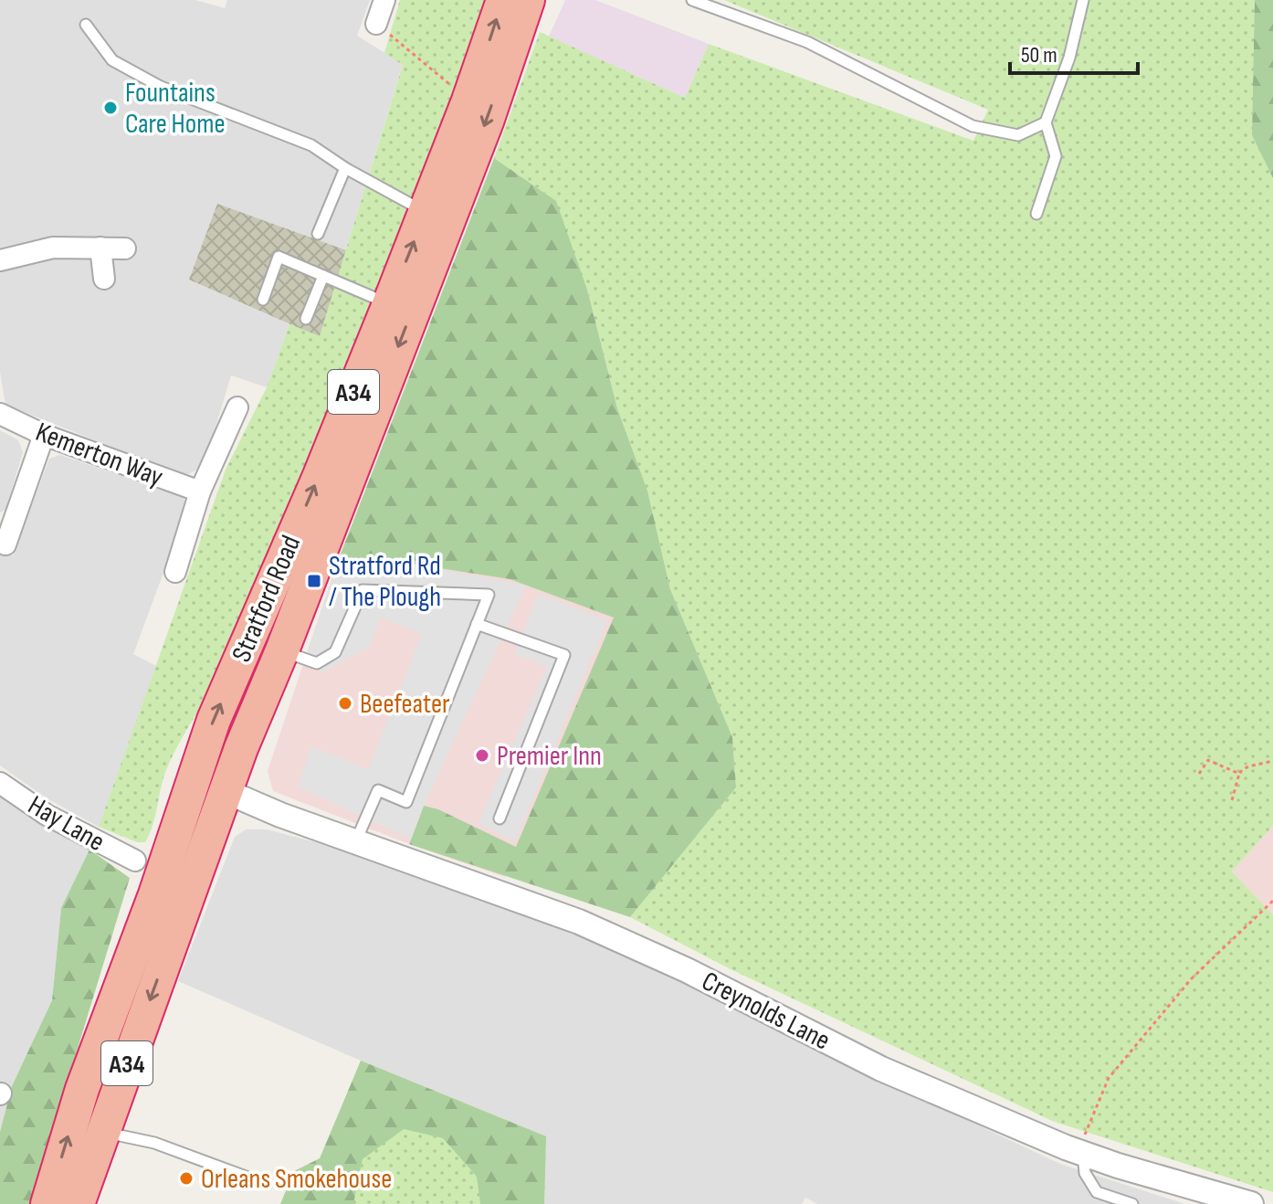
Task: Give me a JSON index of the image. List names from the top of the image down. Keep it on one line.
{"streets":{"highway":["A34","Stratford Road"],"street":["Kemerton Way","Hay Lane","Creynolds Lane"]},"crossings":[["A34","Stratford Road"],["A34","Creynolds Lane"],["Stratford Road","Creynolds Lane"]],"places":{"other":["Fountains Care Home","Beefeater","Premier Inn","Orleans Smokehouse"],"transit":["Stratford Rd / The Plough"]},"scale_bar":"50 m"}
